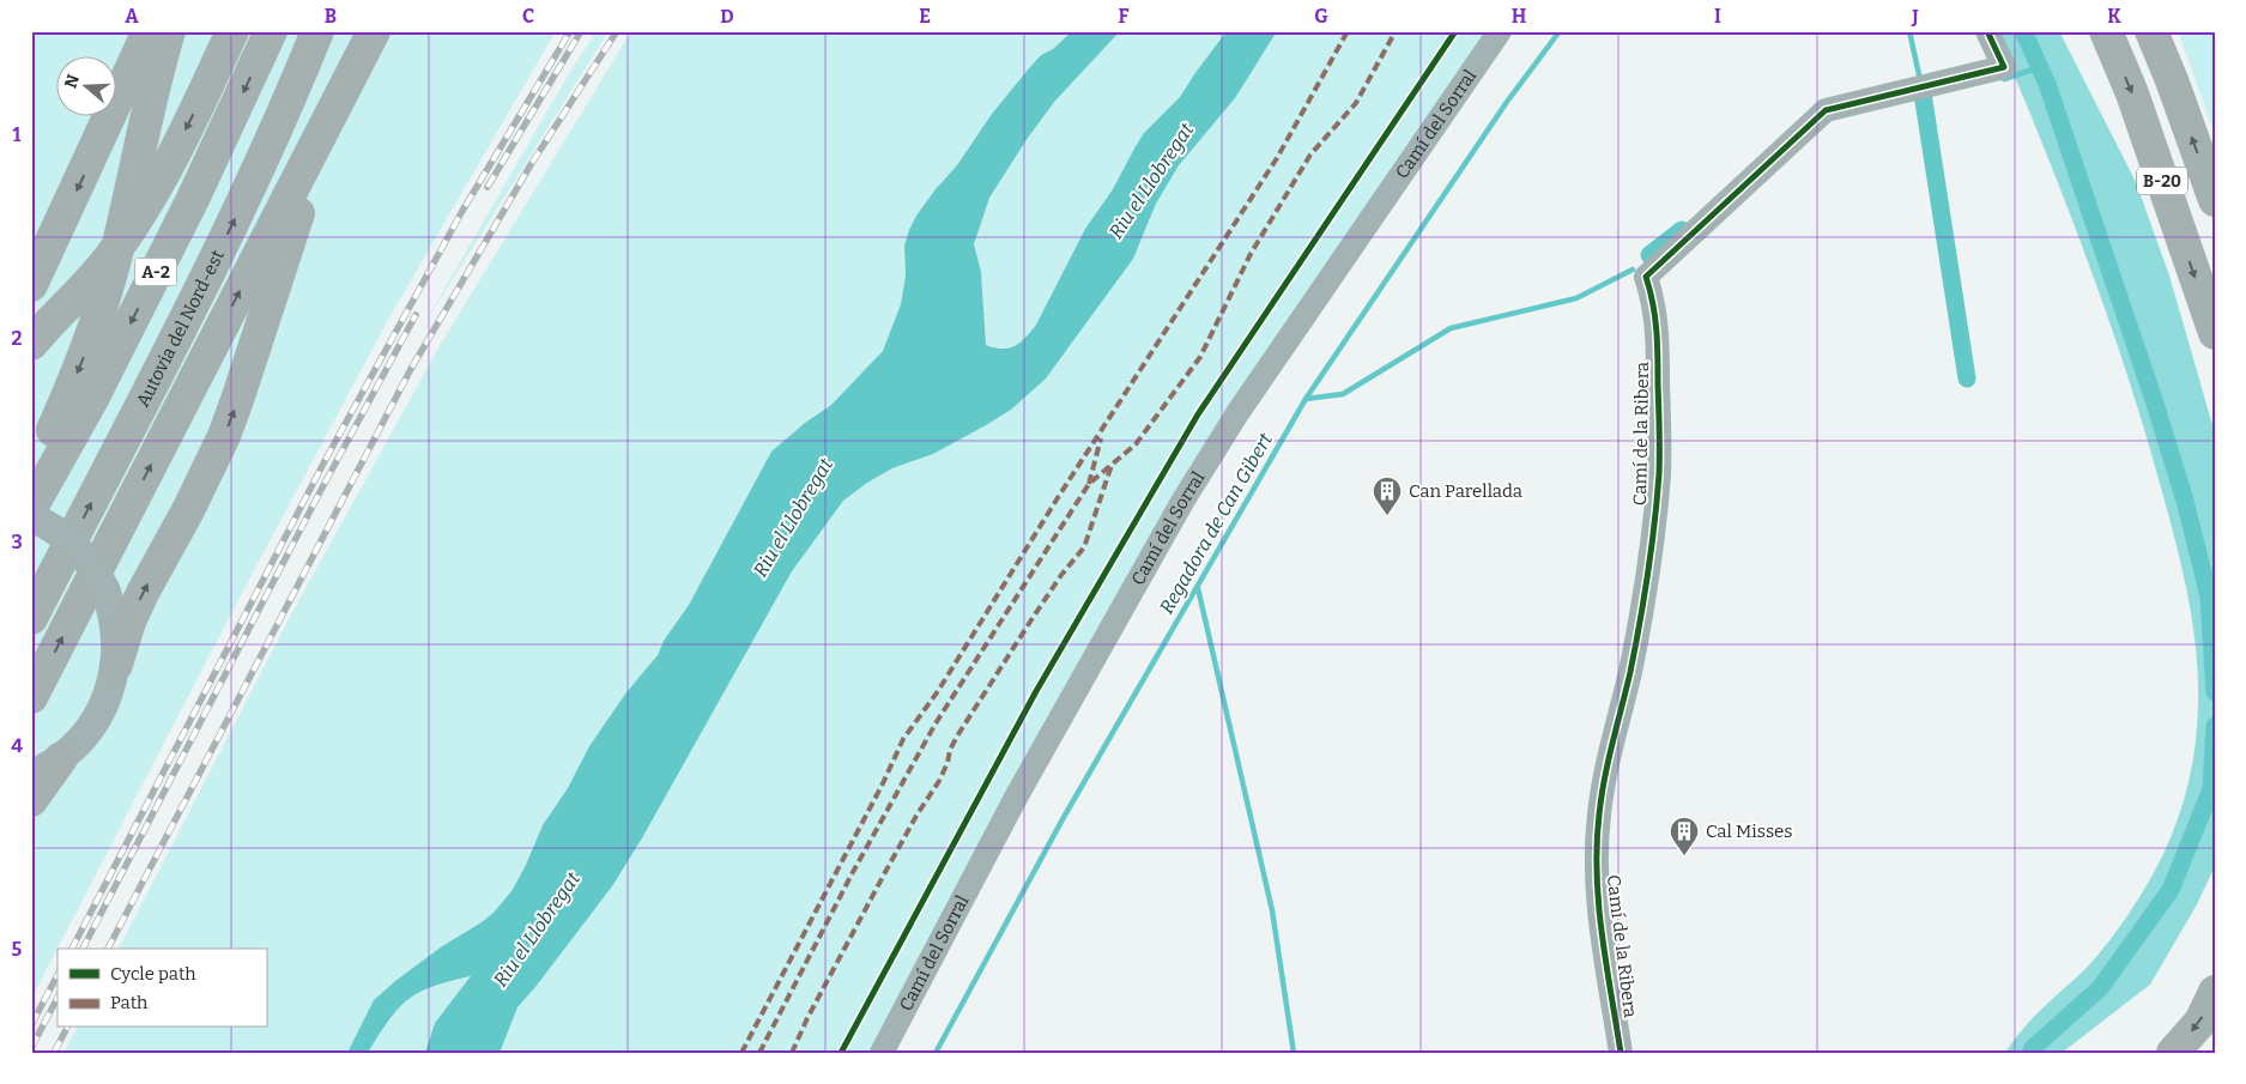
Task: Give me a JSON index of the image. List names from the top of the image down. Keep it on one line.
{"streets":{"highway":["B-20","A-2","Autovia del Nord-est"],"street":["Camí del Sorral","Camí de la Ribera"]},"water":["Riu el Llobregat","Regadora de Can Gibert"],"places":{"building":["Can Parellada","Cal Misses"]},"legend":["Cycle path","Path"],"north":"left","grid":{"columns":["A","B","C","D","E","F","G","H","I","J","K"],"rows":["1","2","3","4","5"]}}
